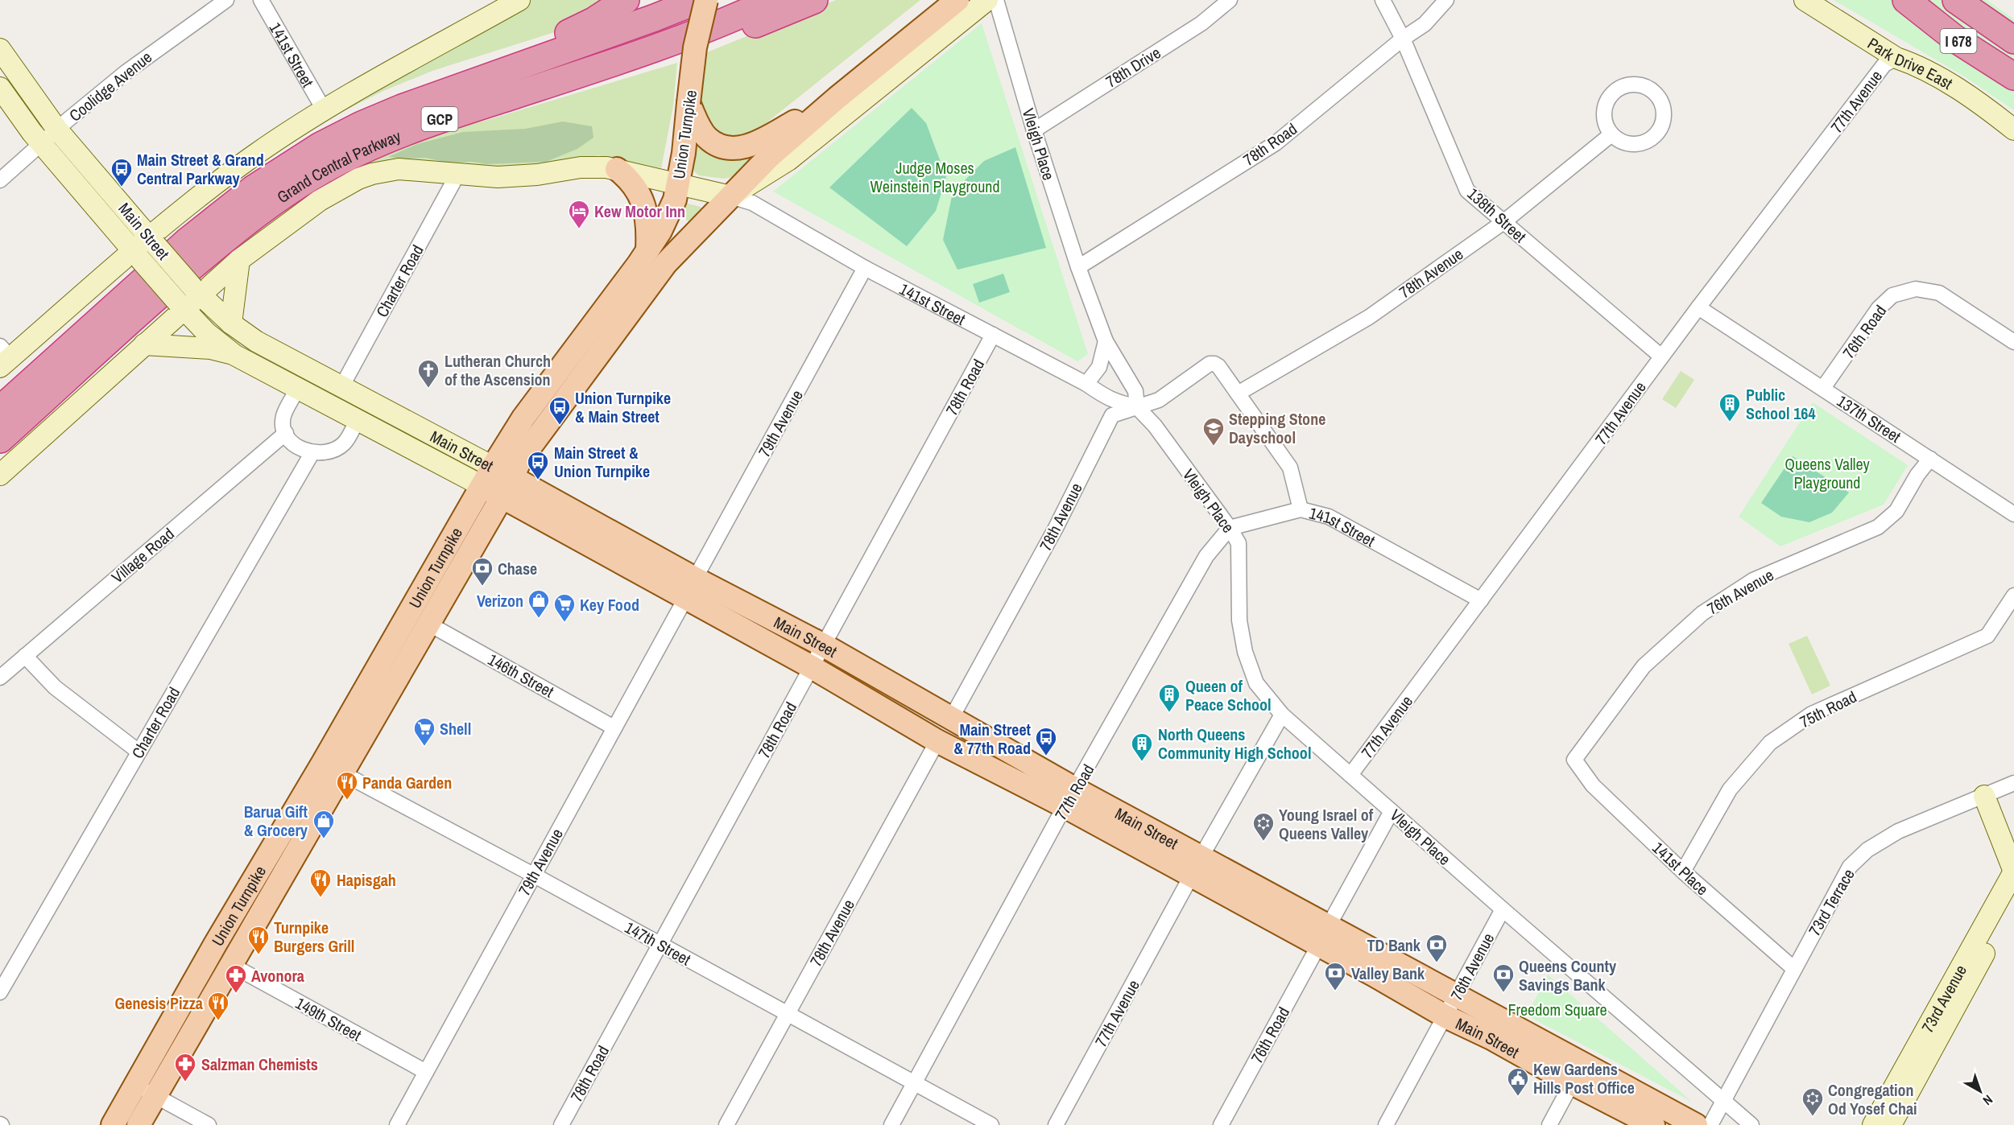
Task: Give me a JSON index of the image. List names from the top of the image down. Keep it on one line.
{"streets":{"highway":["I 678","GCP","Grand Central Parkway"],"main road":["Park Drive East","Union Turnpike","Main Street","73rd Avenue"],"street":["141st Street","78th Drive","Coolidge Avenue","77th Avenue","Vleigh Place","78th Road","138th Street","78th Avenue","Charter Road","76th Road","137th Street","79th Avenue","Village Road","76th Avenue","146th Street","75th Road","77th Road","141st Place","73rd Terrace","147th Street","149th Street"]},"crossings":[["141st Street","77th Avenue"],["141st Street","Union Turnpike"],["141st Street","Vleigh Place"],["141st Street","78th Road"],["141st Street","Grand Central Parkway"],["141st Street","78th Avenue"],["141st Street","79th Avenue"],["Park Drive East","77th Avenue"],["78th Drive","Vleigh Place"],["Coolidge Avenue","Main Street"],["77th Avenue","Vleigh Place"],["77th Avenue","138th Street"],["77th Avenue","Main Street"],["77th Avenue","137th Street"],["Union Turnpike","Grand Central Parkway"],["Union Turnpike","Main Street"],["Union Turnpike","146th Street"],["Union Turnpike","147th Street"],["Union Turnpike","149th Street"],["Vleigh Place","78th Road"],["Vleigh Place","78th Avenue"],["Vleigh Place","76th Road"],["Vleigh Place","76th Avenue"],["Vleigh Place","77th Road"],["Vleigh Place","73rd Terrace"],["78th Road","138th Street"],["78th Road","Main Street"],["78th Road","147th Street"],["Grand Central Parkway","Main Street"],["Grand Central Parkway","Charter Road"],["138th Street","78th Avenue"],["Main Street","78th Avenue"],["Main Street","Charter Road"],["Main Street","76th Road"],["Main Street","79th Avenue"],["Main Street","76th Avenue"],["Main Street","77th Road"],["78th Avenue","147th Street"],["76th Road","137th Street"],["137th Street","76th Avenue"],["79th Avenue","146th Street"],["79th Avenue","147th Street"],["79th Avenue","149th Street"],["76th Avenue","141st Place"],["75th Road","141st Place"],["77th Road","147th Street"],["141st Place","73rd Terrace"]],"parks":["Judge Moses Weinstein Playground","Queens Valley Playground","Freedom Square"],"places":{"bus stop":["Main Street & Grand Central Parkway","Union Turnpike & Main Street","Main Street & Union Turnpike","Main Street & 77th Road"],"hotel":["Kew Motor Inn"],"church":["Lutheran Church of the Ascension"],"building":["Public School 164","Queen of Peace School","North Queens Community High School"],"school or university":["Stepping Stone Dayschool"],"bank":["Chase","TD Bank","Valley Bank","Queens County Savings Bank"],"shop":["Verizon","Barua Gift & Grocery"],"supermarket":["Key Food","Shell"],"restaurant":["Panda Garden","Hapisgah","Turnpike Burgers Grill","Genesis Pizza"],"synagogue":["Young Israel of Queens Valley","Congregation Od Yosef Chai"],"pharmacy":["Avonora","Salzman Chemists"],"public building":["Kew Gardens Hills Post Office"]},"north":"bottom right"}
